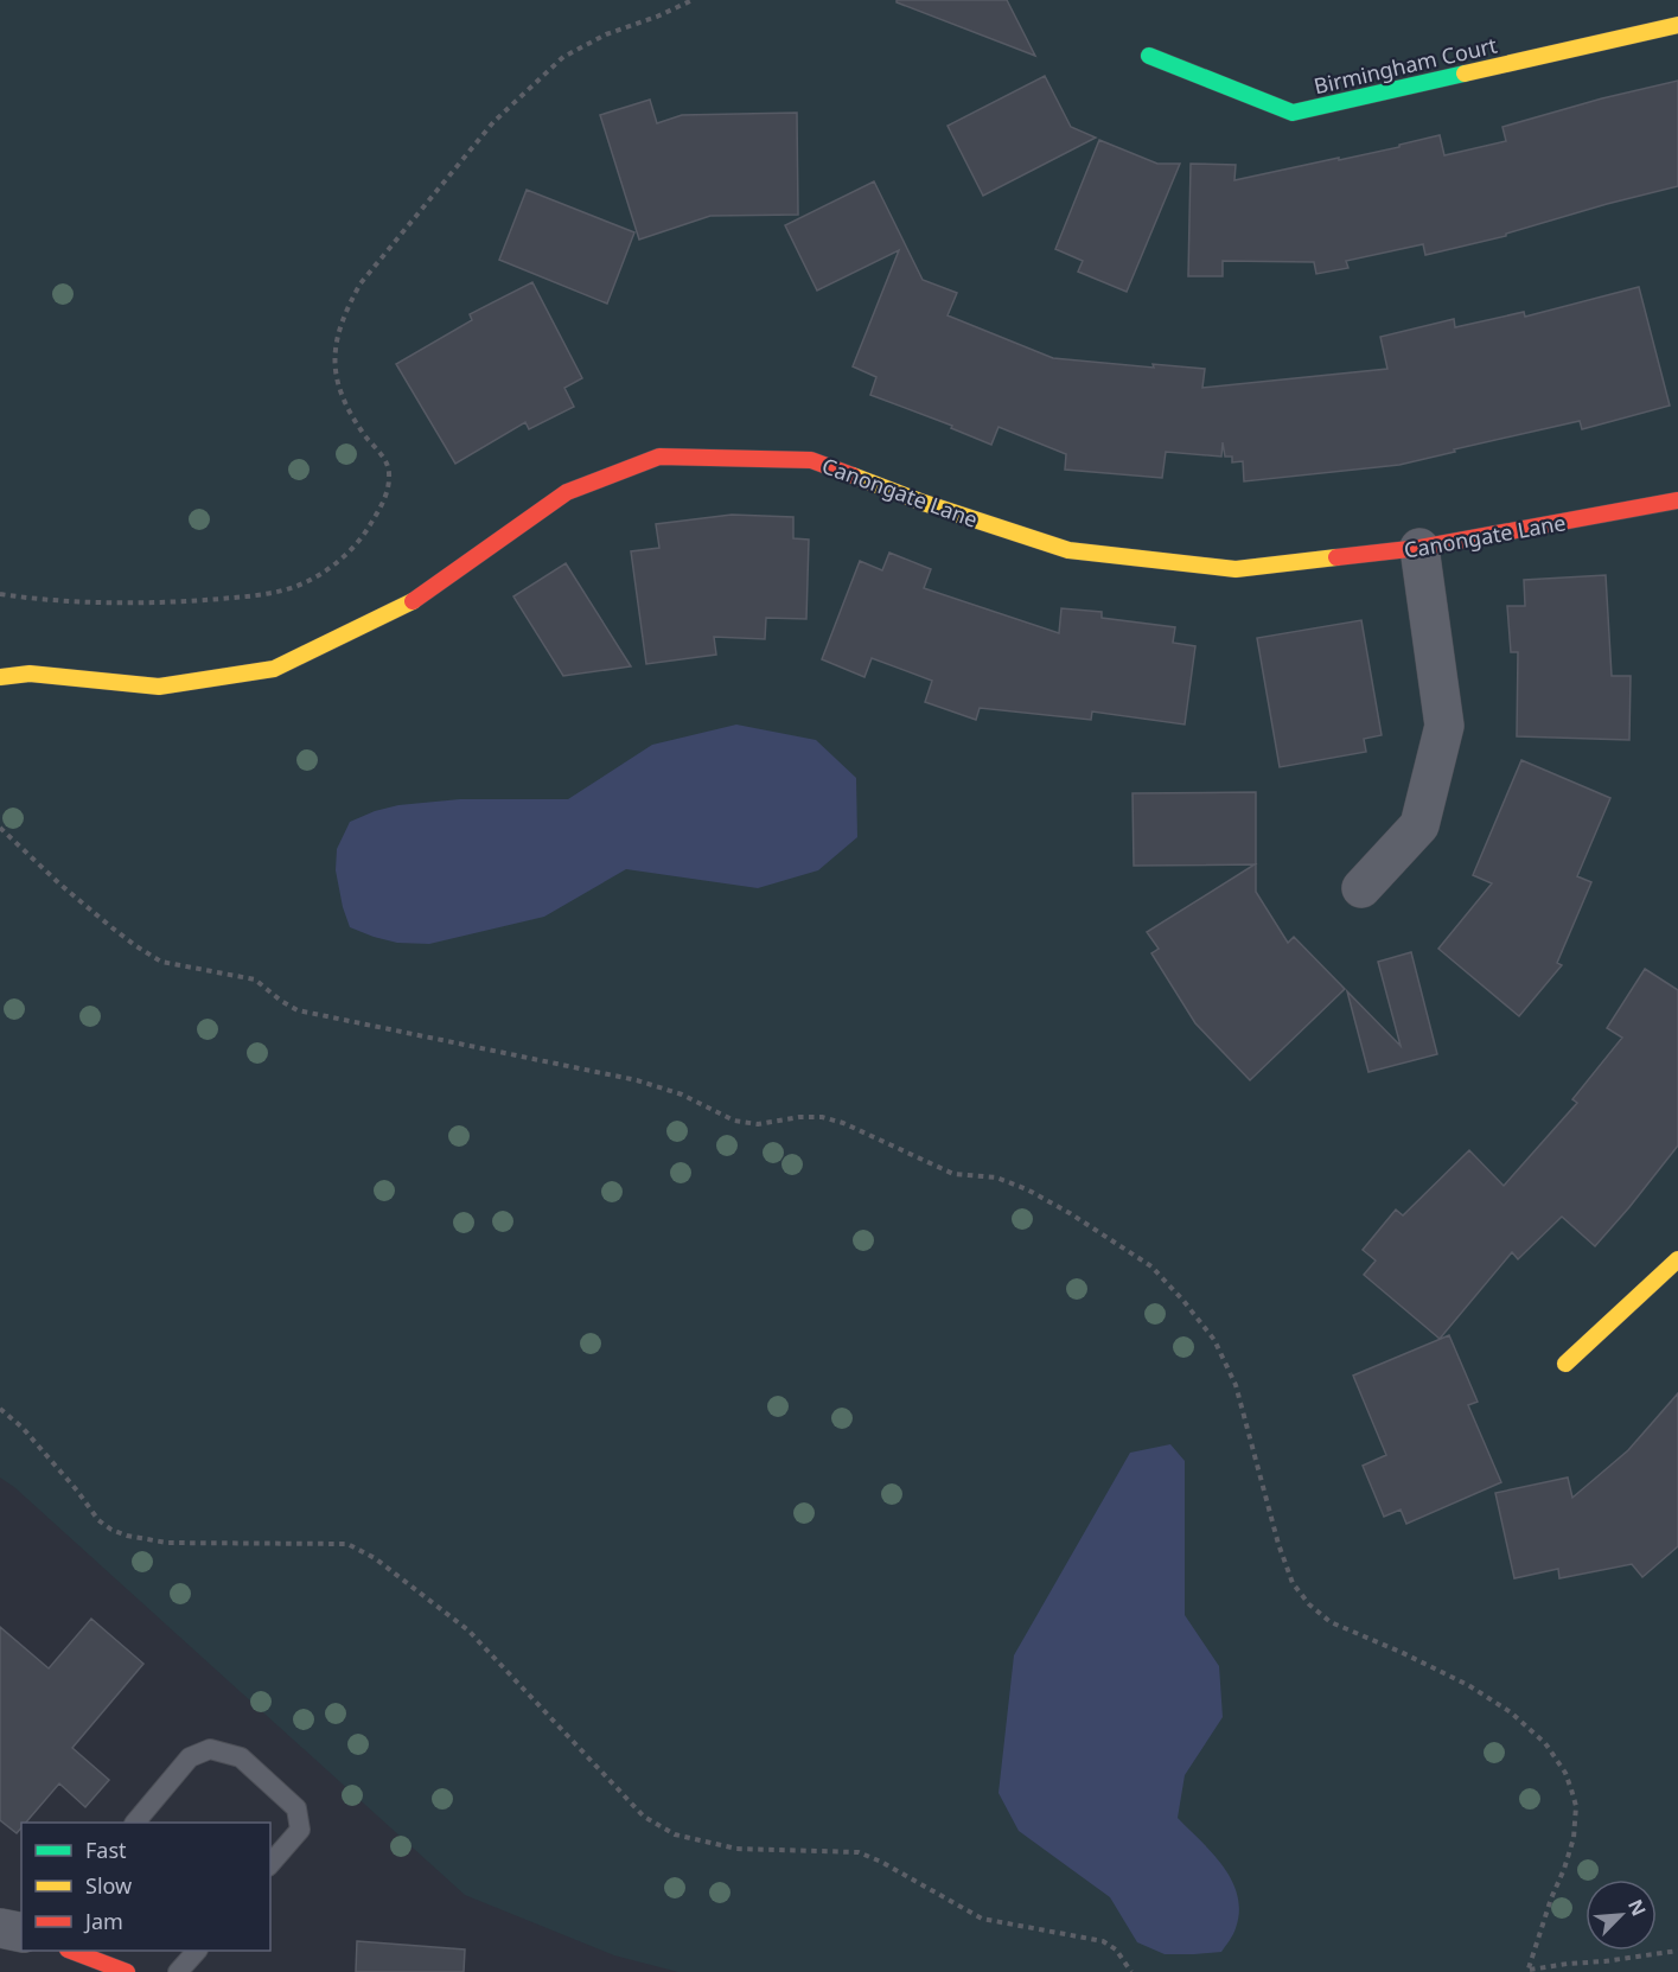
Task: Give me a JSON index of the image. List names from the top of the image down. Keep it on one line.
{"streets":{"street":["Birmingham Court","Canongate Lane"]},"legend":["Fast","Slow","Jam"],"north":"top right"}
